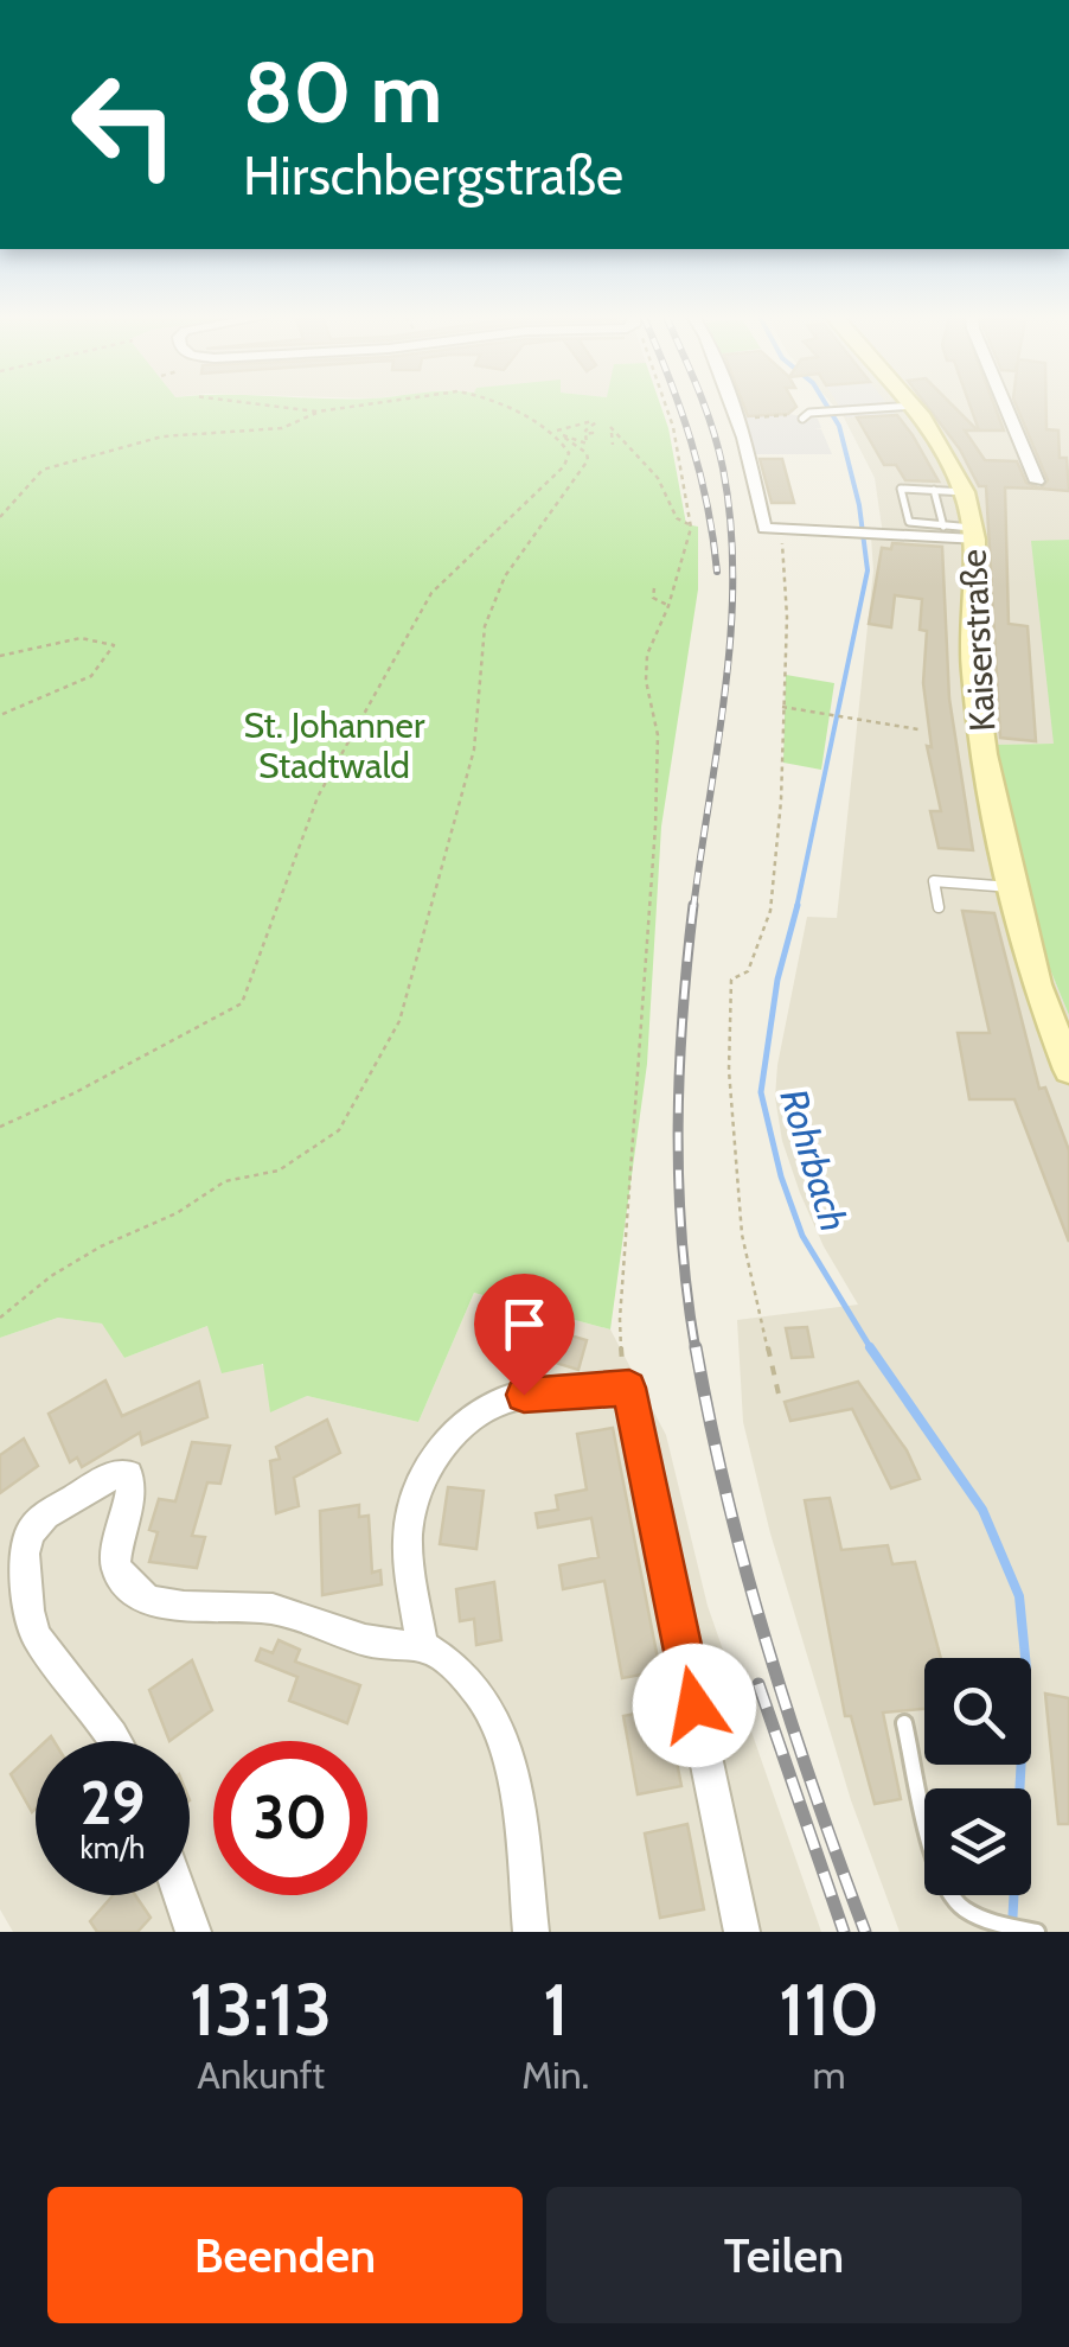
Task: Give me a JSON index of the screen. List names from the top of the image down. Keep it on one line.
{"streets":{"main road":["Kaiserstraße"]},"water":["Rohrbach"],"parks":["St. Johanner Stadtwald"],"page":{"turn":["80 m","Hirschbergstraße"],"speed":"29 km/h","limit":"30","eta":["13:13","Ankunft","1","Min.","110","m"],"buttons":["Beenden","Teilen"]}}
